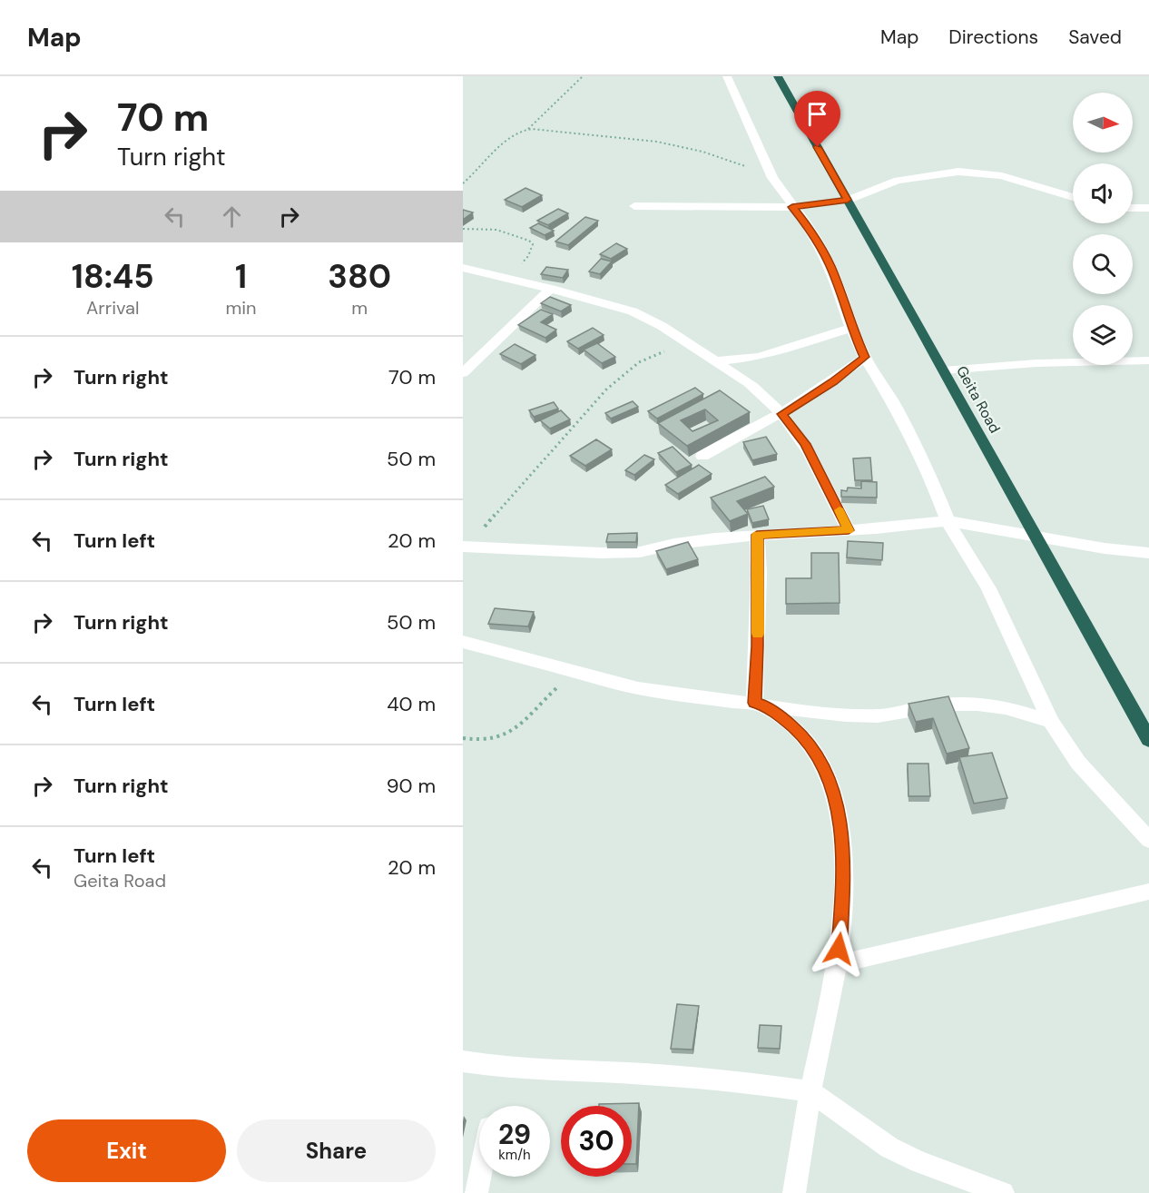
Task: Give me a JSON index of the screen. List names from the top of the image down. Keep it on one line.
{"streets":{"highway":["Geita Road"]},"north":"right","page":{"header":"Map","nav":["Map","Directions","Saved"],"turn":["70 m","Turn right"],"eta":["18:45","Arrival","1","min","380","m"],"list":[{"name":"Turn right","value":"70 m"},{"name":"Turn right","value":"50 m"},{"name":"Turn left","value":"20 m"},{"name":"Turn right","value":"50 m"},{"name":"Turn left","value":"40 m"},{"name":"Turn right","value":"90 m"},{"name":"Turn left","note":"Geita Road","value":"20 m"}],"speed":"29 km/h","limit":"30","buttons":["Exit","Share"]}}
